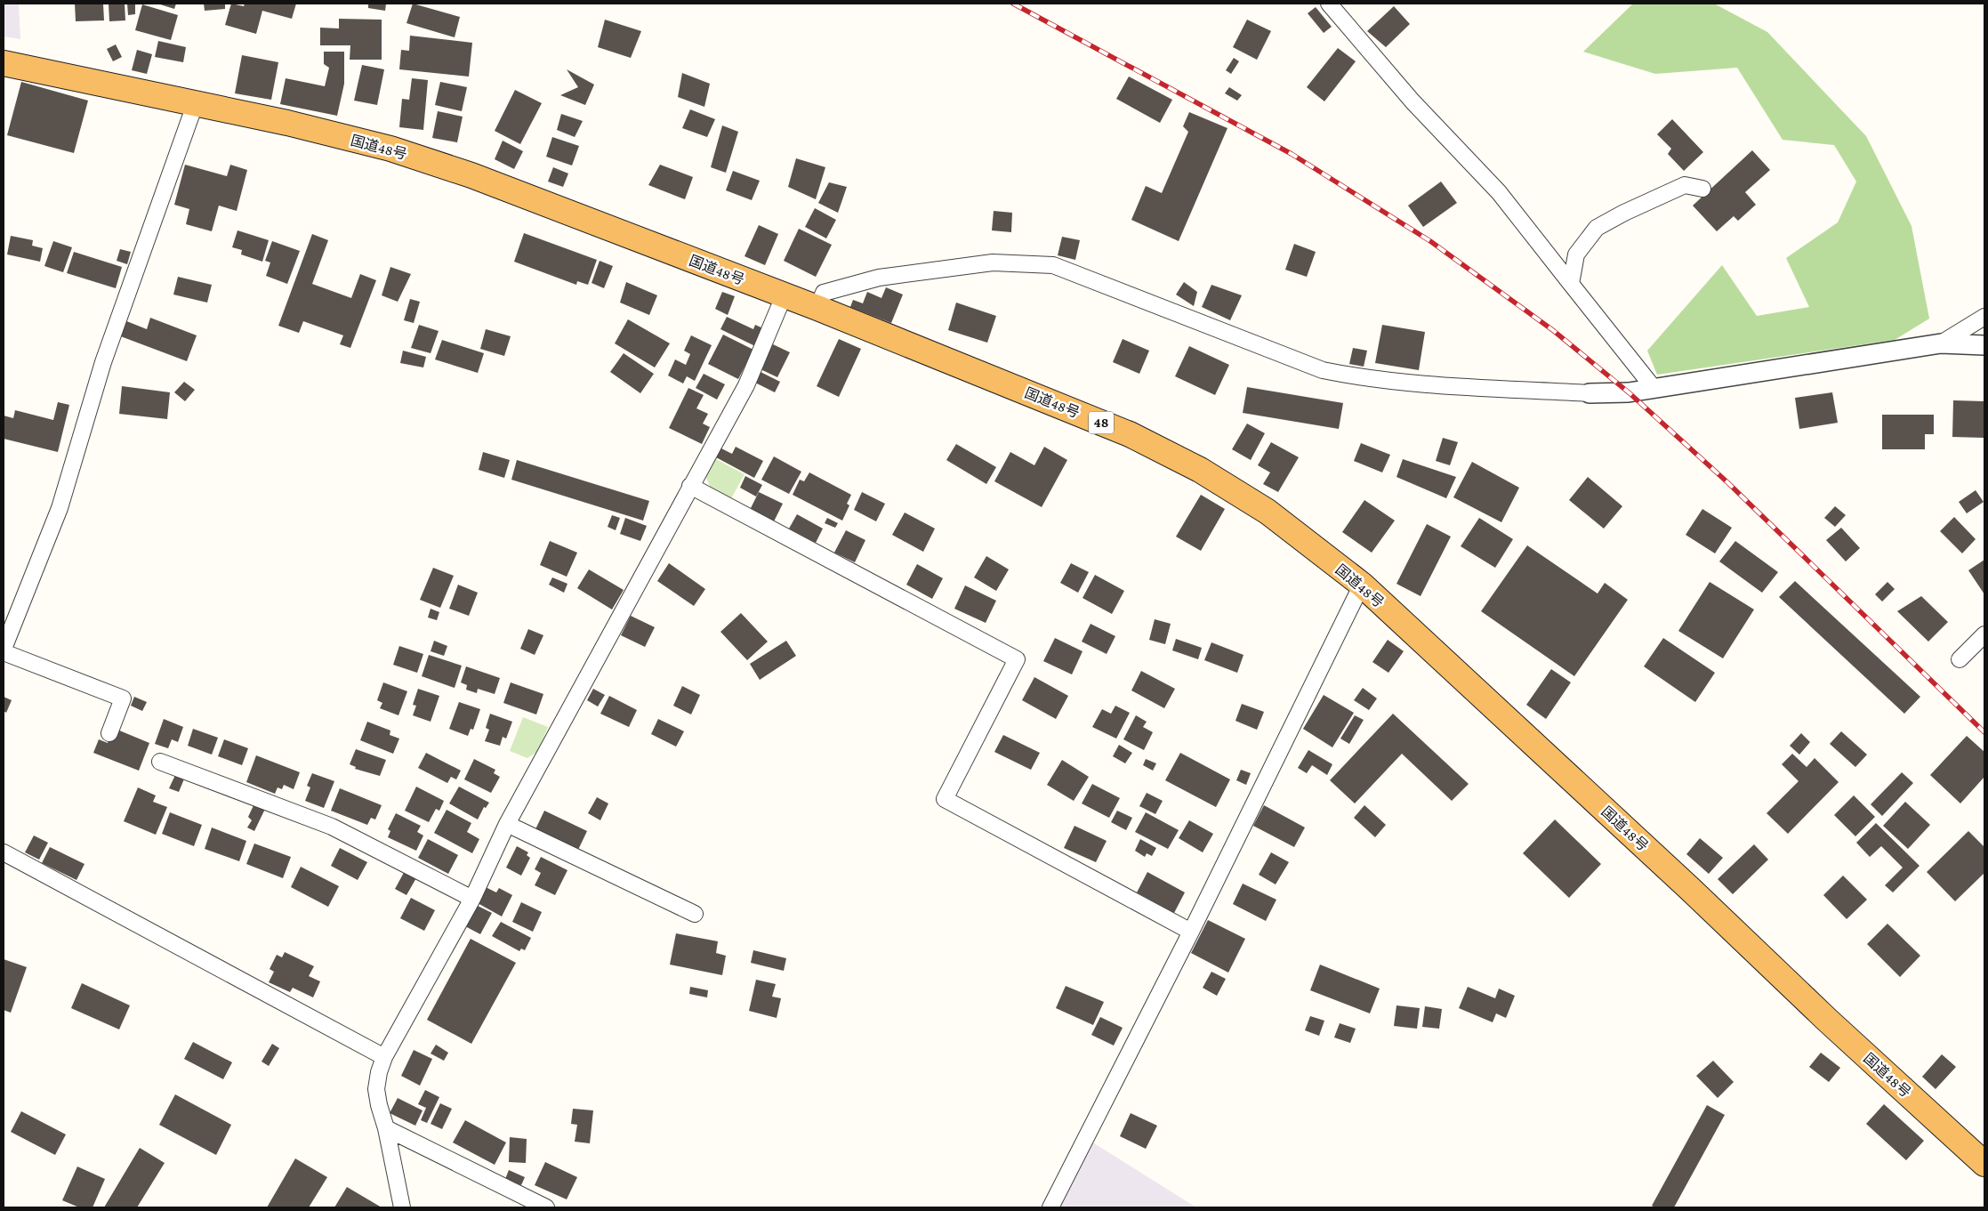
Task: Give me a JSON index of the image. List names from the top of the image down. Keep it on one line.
{"streets":{"highway":["国道48号","48"]}}
